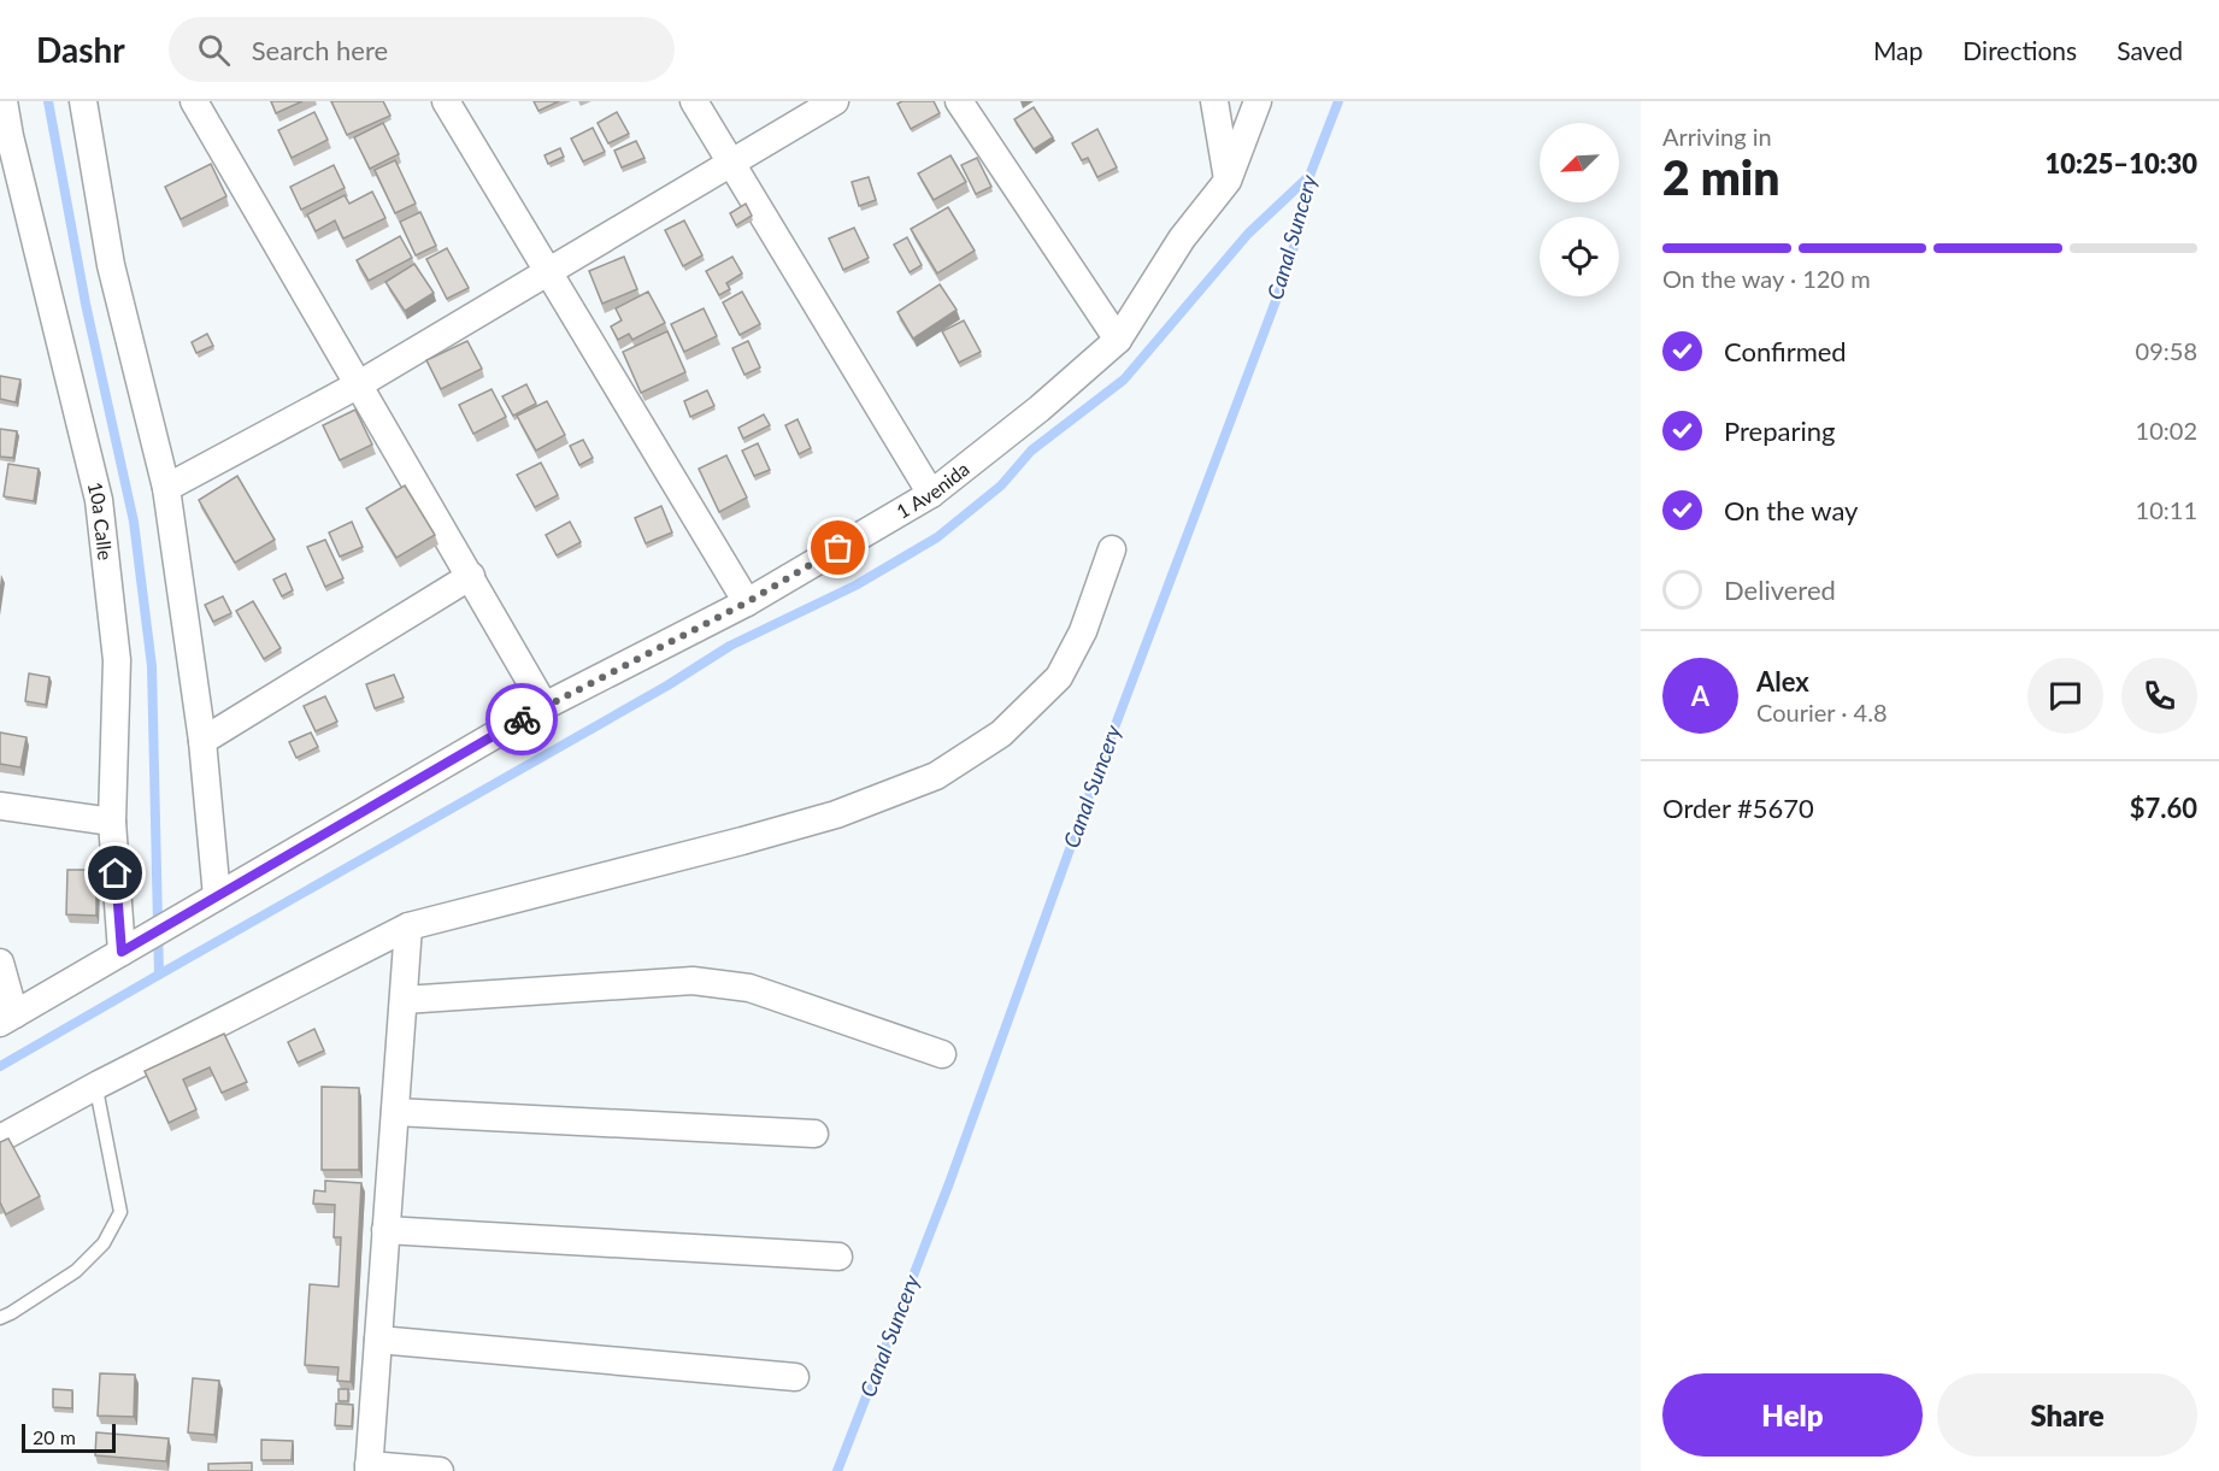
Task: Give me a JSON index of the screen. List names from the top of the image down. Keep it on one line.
{"streets":{"street":["1 Avenida","10a Calle"]},"crossings":[["1 Avenida","10a Calle"]],"water":["Canal Suncery"],"scale_bar":"20 m","north":"bottom left","page":{"header":"Dashr","search":"Search here","nav":["Map","Directions","Saved"],"heading":["2 min","Arriving in","10:25–10:30"],"panel":["Alex","Courier · 4.8","Order #5670","$7.60"],"bar":"On the way · 120 m","list":[["Confirmed","09:58"],["Preparing","10:02"],["On the way","10:11"],"Delivered"],"round":"A","buttons":["Help","Share"],"scale":"20 m"}}
